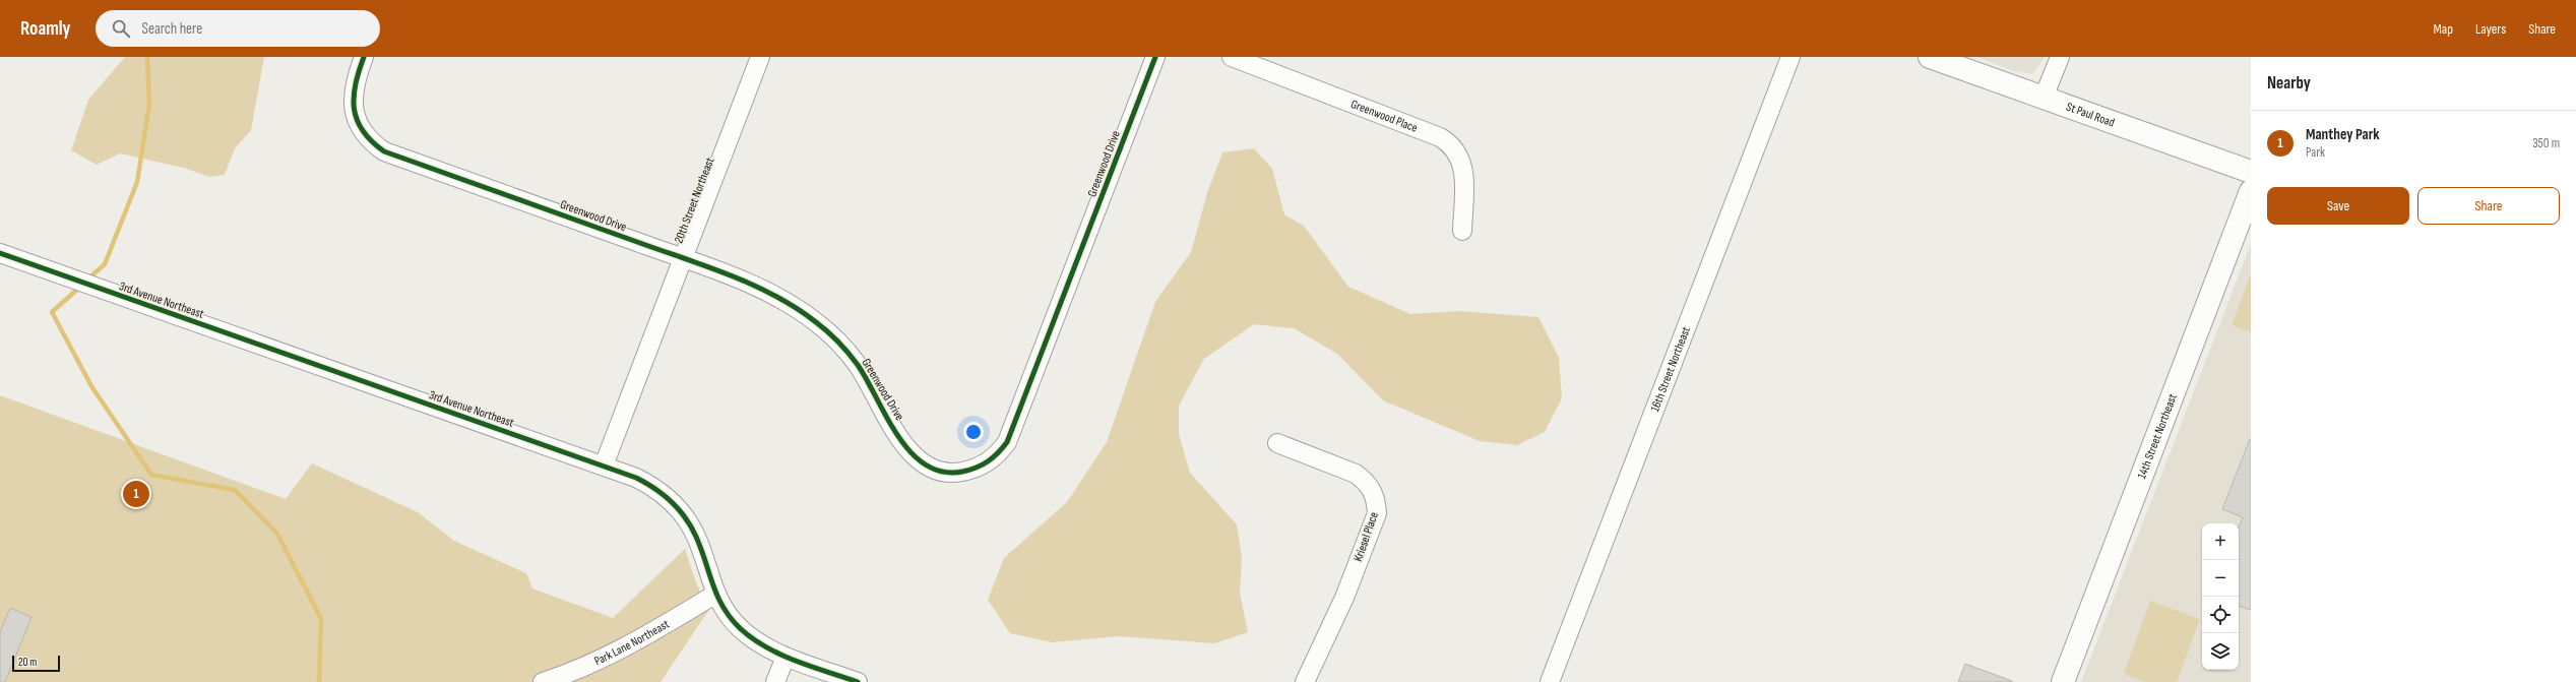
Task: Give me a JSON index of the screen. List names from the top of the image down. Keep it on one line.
{"streets":{"street":["St Paul Road","Greenwood Place","Greenwood Drive","20th Street Northeast","3rd Avenue Northeast","16th Street Northeast","14th Street Northeast","Kriesel Place","Park Lane Northeast"]},"crossings":[["Greenwood Drive","20th Street Northeast"],["20th Street Northeast","3rd Avenue Northeast"],["3rd Avenue Northeast","Park Lane Northeast"]],"scale_bar":"20 m","page":{"header":"Roamly","search":"Search here","nav":["Map","Layers","Share"],"heading":"Nearby","list":[{"mark":"1","name":"Manthey Park","note":"Park","value":"350 m"}],"buttons":["Save","Share"],"pins":"1","map_buttons":["+","−"],"scale":"20 m"}}
